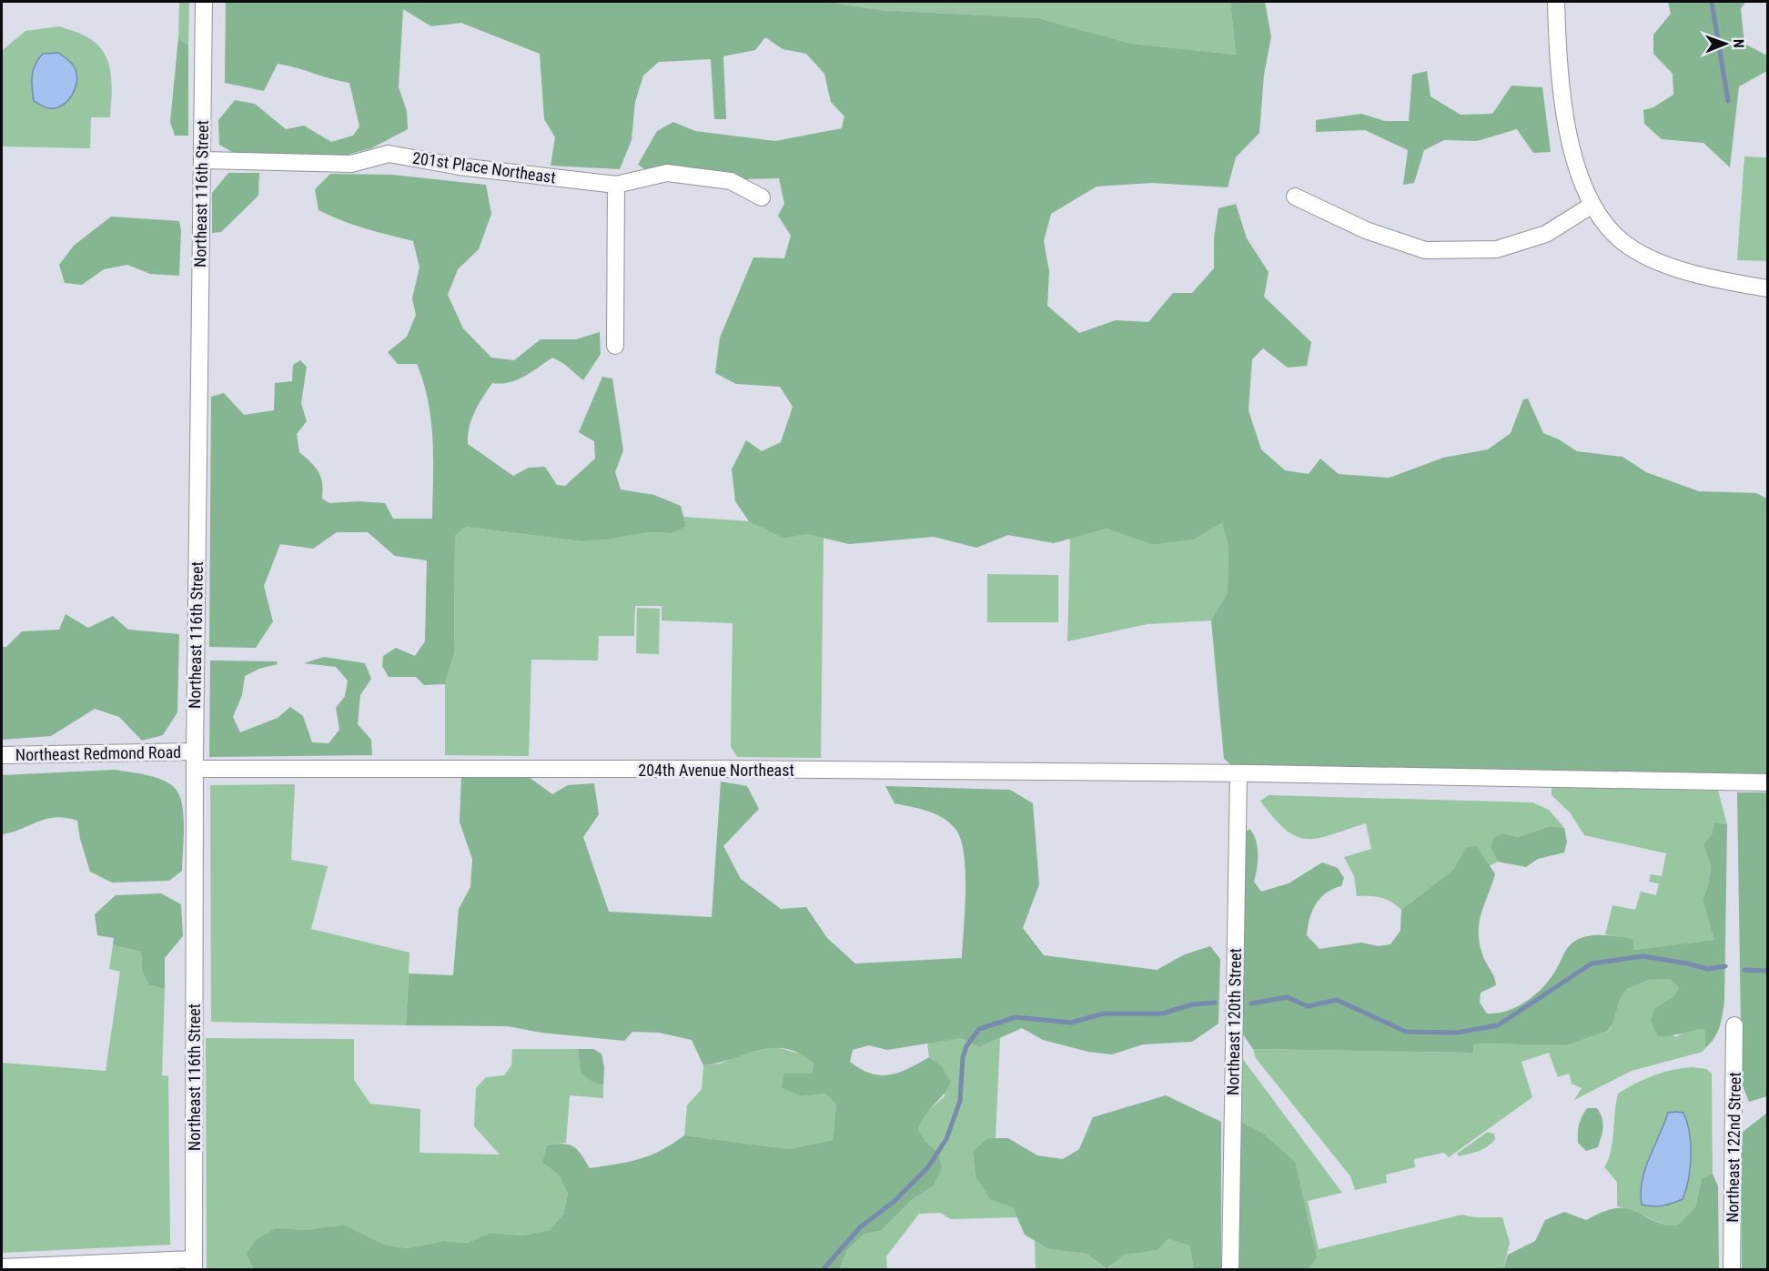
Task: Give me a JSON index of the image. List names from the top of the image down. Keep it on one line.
{"streets":{"street":["201st Place Northeast","Northeast 116th Street","Northeast Redmond Road","204th Avenue Northeast","Northeast 120th Street","Northeast 122nd Street"]},"crossings":[["201st Place Northeast","Northeast 116th Street"],["Northeast 116th Street","Northeast Redmond Road"],["Northeast 116th Street","204th Avenue Northeast"],["204th Avenue Northeast","Northeast 120th Street"]],"north":"right"}
